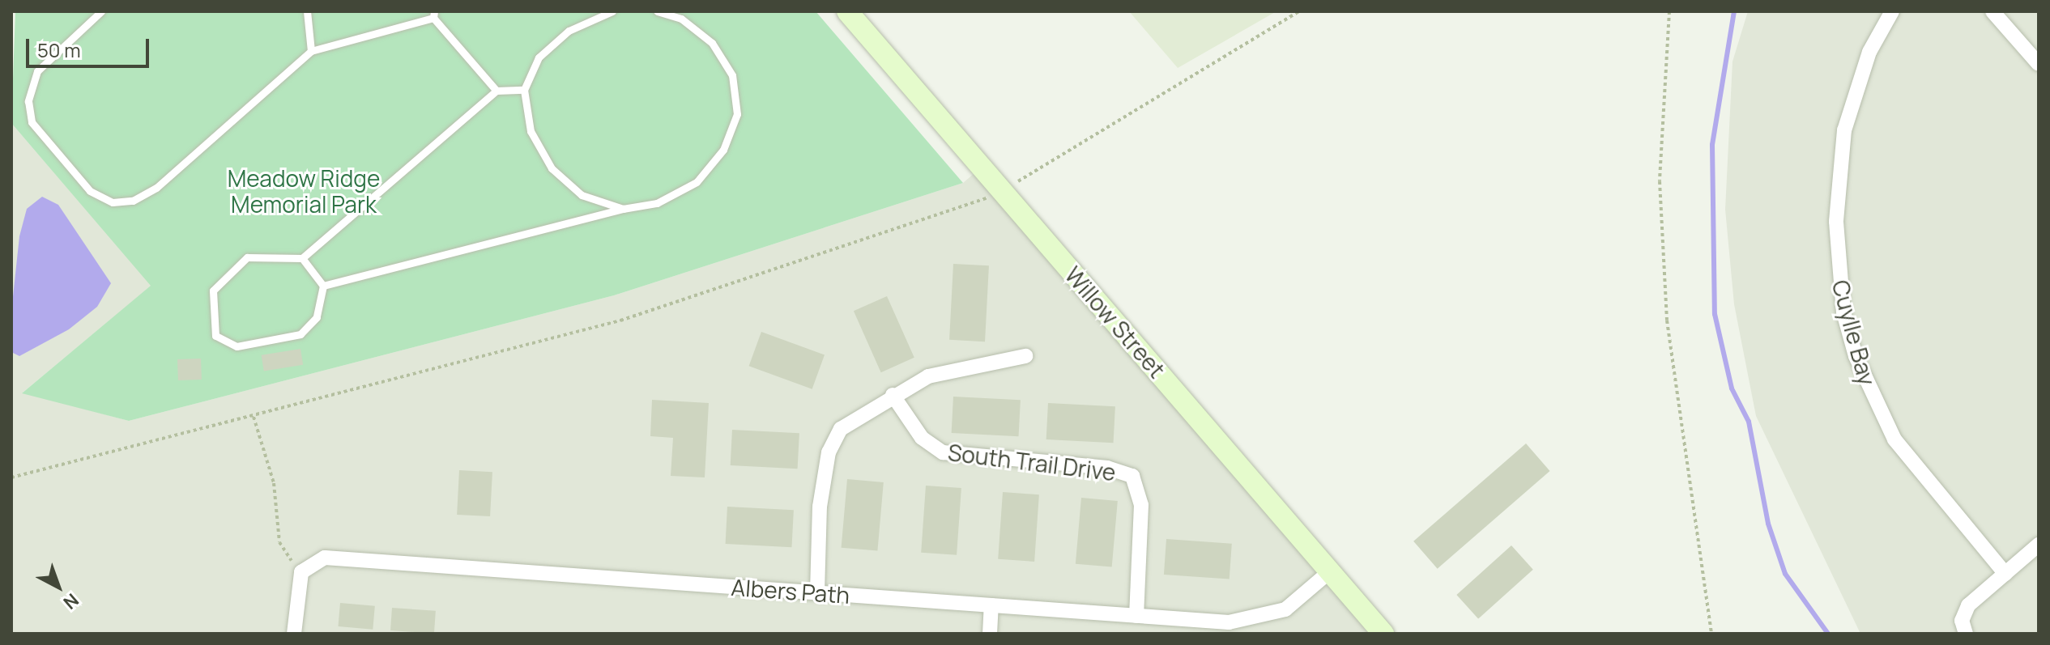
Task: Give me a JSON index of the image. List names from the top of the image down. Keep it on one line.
{"streets":{"street":["Willow Street","Cuylle Bay","South Trail Drive","Albers Path"]},"crossings":[["Willow Street","Albers Path"],["South Trail Drive","Albers Path"]],"parks":["Meadow Ridge Memorial Park"],"scale_bar":"50 m","north":"bottom right"}
